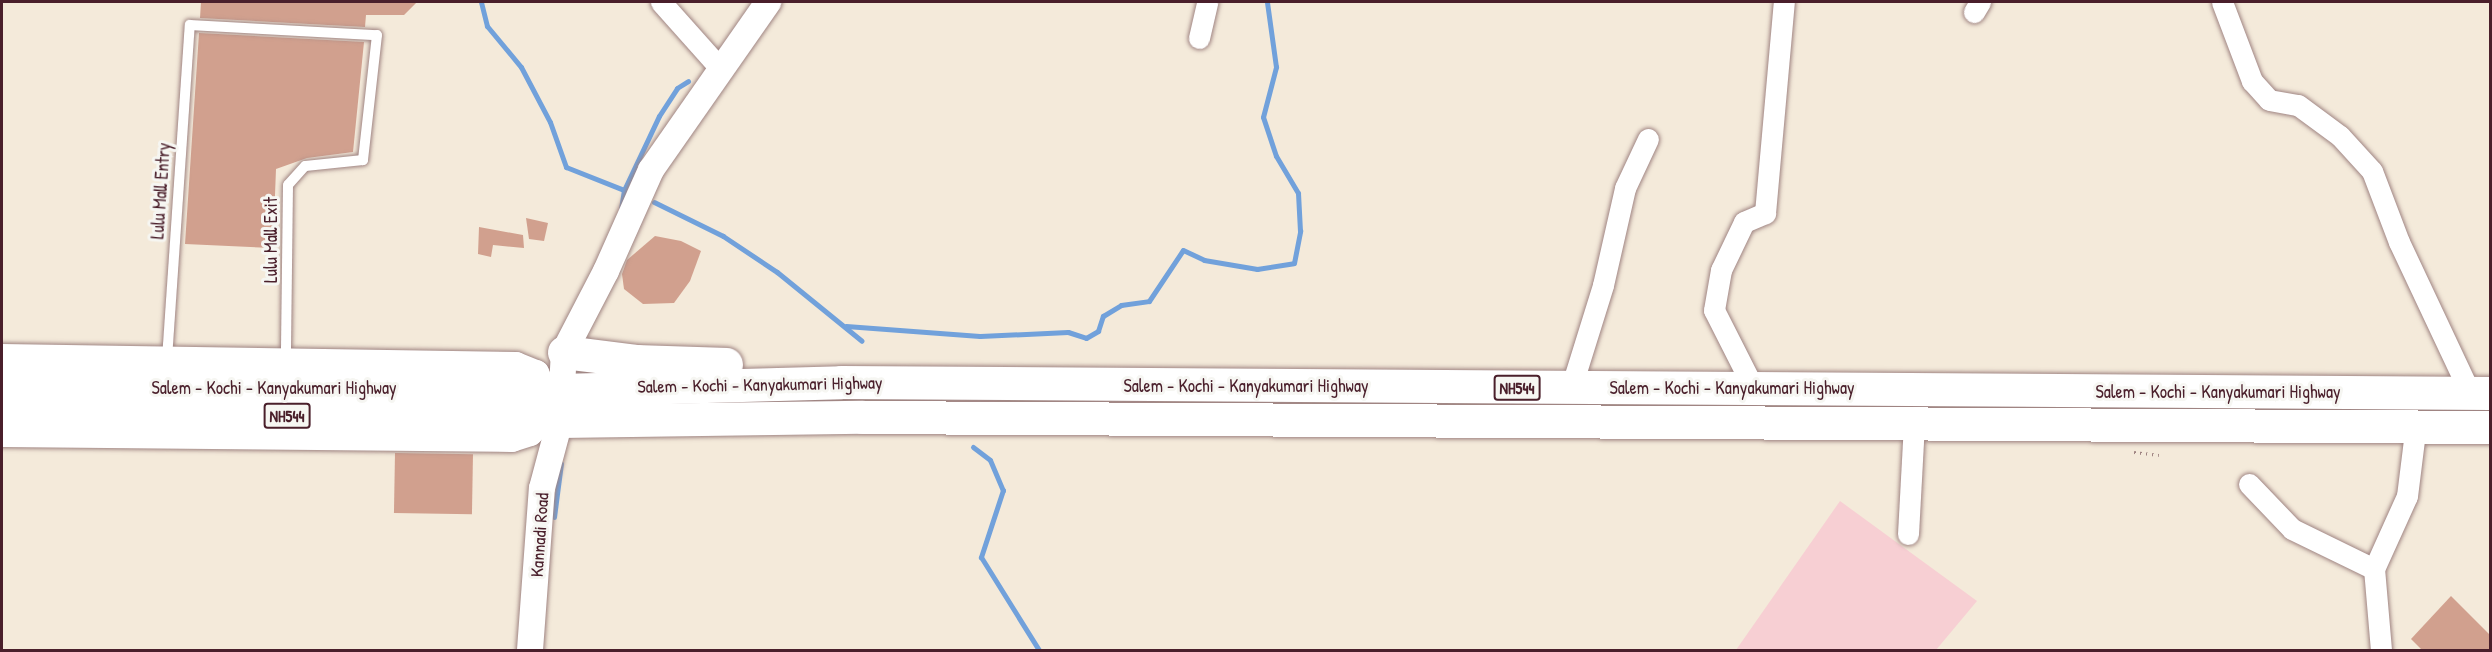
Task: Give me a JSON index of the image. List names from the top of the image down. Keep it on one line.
{"streets":{"highway":["Salem - Kochi - Kanyakumari Highway","NH544"],"street":["Kannadi Road"],"lane":["Lulu Mall Entry","Lulu Mall Exit"]},"crossings":[["Lulu Mall Entry","Lulu Mall Exit"],["Salem - Kochi - Kanyakumari Highway","Kannadi Road"]]}
